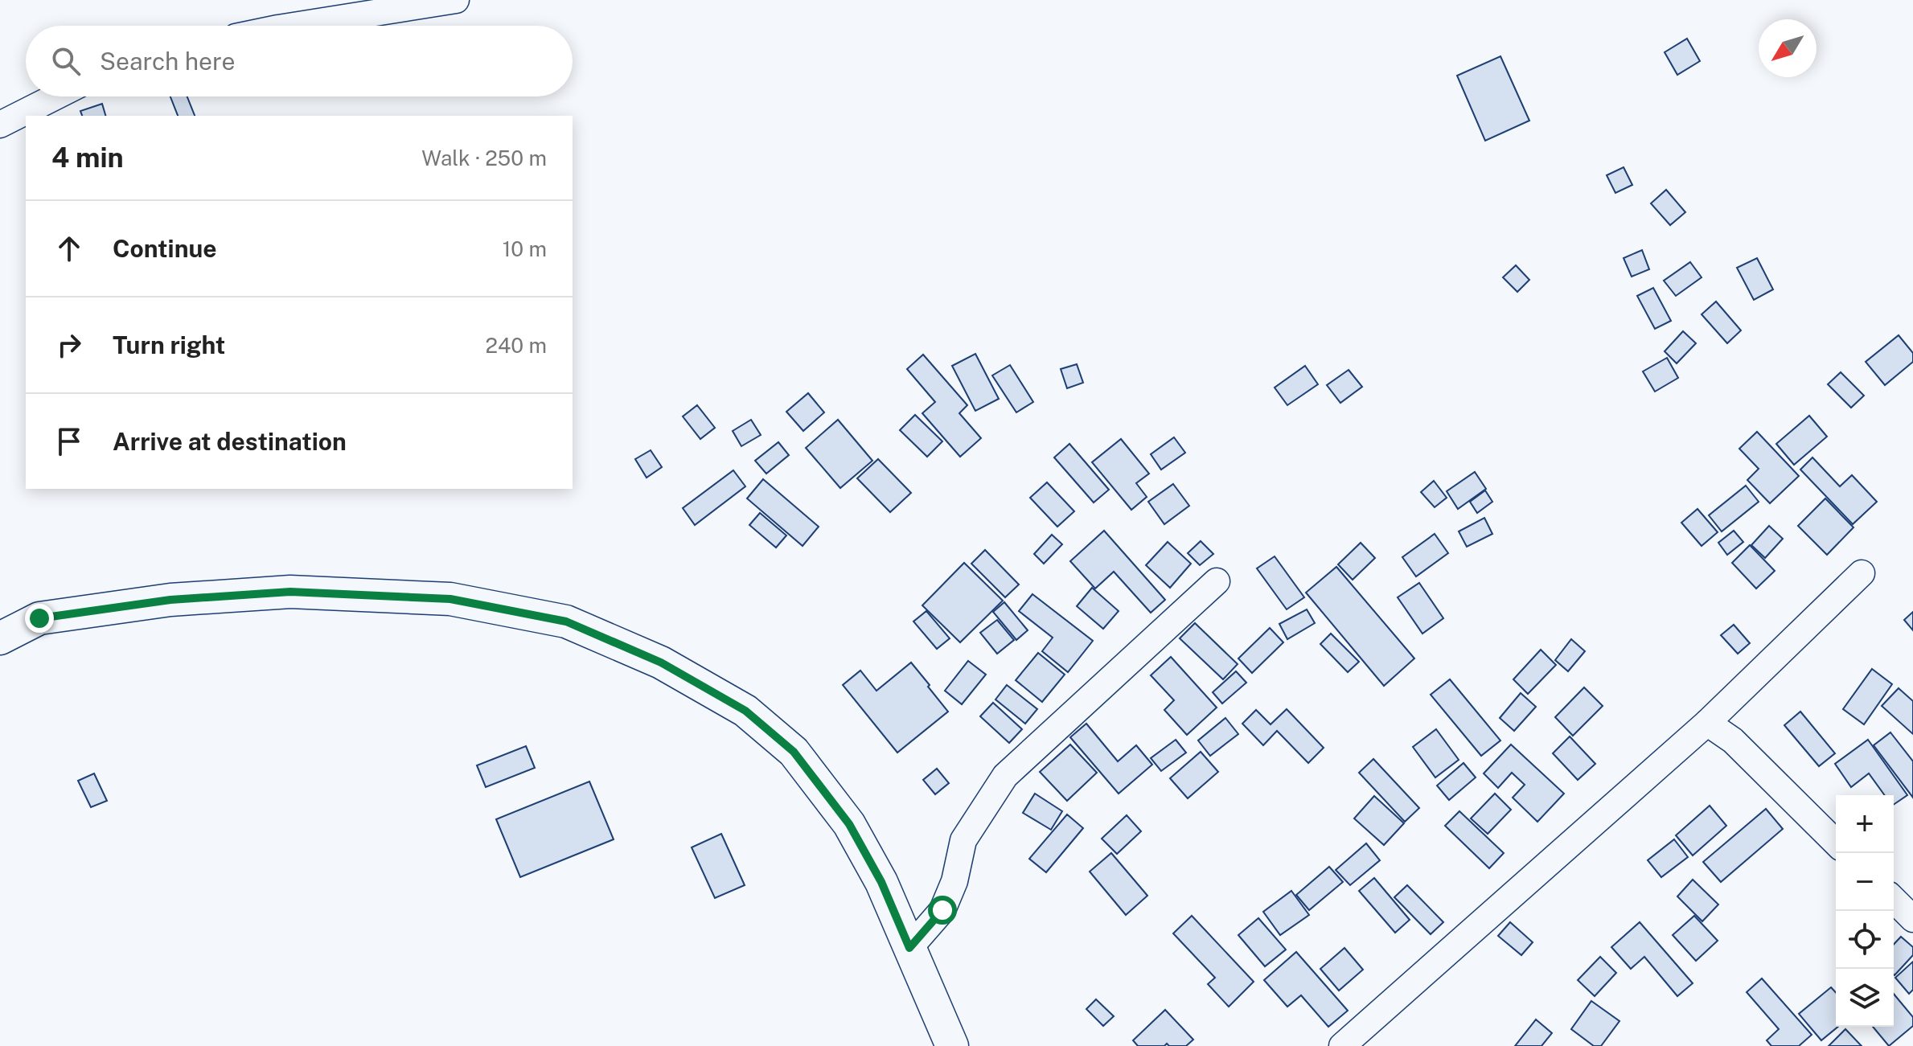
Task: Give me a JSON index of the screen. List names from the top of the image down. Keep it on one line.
{"north":"bottom left","page":{"search":"Search here","heading":["4 min","Walk · 250 m"],"list":[["Continue","10 m"],["Turn right","240 m"],"Arrive at destination"],"map_buttons":["+","−"]}}
